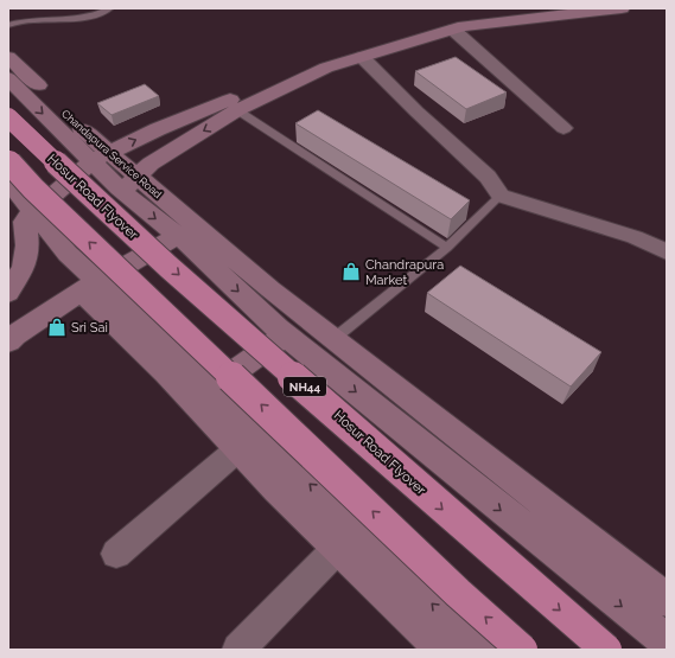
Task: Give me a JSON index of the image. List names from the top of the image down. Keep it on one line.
{"streets":{"highway":["Hosur Road Flyover","NH44"],"main road":["Chandapura Service Road"]},"places":{"shop":["Chandrapura Market","Sri Sai"]}}
